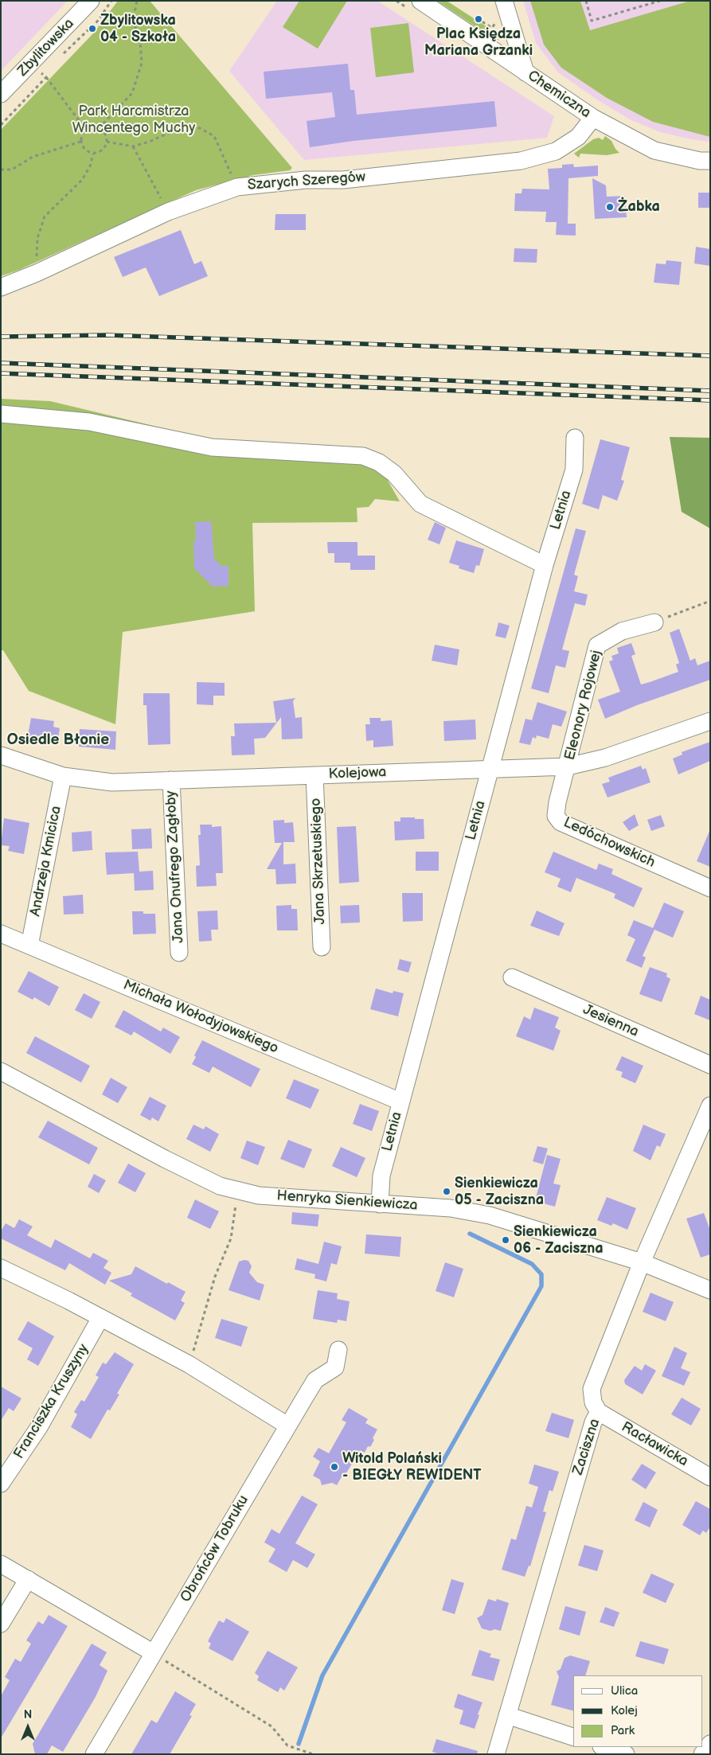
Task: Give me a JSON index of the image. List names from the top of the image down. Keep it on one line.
{"streets":{"street":["Zbylitowska","Chemiczna","Szarych Szeregów","Letnia","Eleonory Rojowej","Kolejowa","Ledóchowskich","Andrzeja Kmicica","Jana Skrzetuskiego","Jana Onufrego Zagłoby","Michała Wołodyjowskiego","Jesienna","Henryka Sienkiewicza","Franciszka Kruszyny","Racławicka","Zaciszna","Obrońców Tobruku"]},"crossings":[["Chemiczna","Szarych Szeregów"],["Letnia","Kolejowa"],["Letnia","Michała Wołodyjowskiego"],["Letnia","Henryka Sienkiewicza"],["Eleonory Rojowej","Kolejowa"],["Eleonory Rojowej","Ledóchowskich"],["Kolejowa","Ledóchowskich"],["Kolejowa","Andrzeja Kmicica"],["Kolejowa","Jana Skrzetuskiego"],["Kolejowa","Jana Onufrego Zagłoby"],["Andrzeja Kmicica","Michała Wołodyjowskiego"],["Henryka Sienkiewicza","Zaciszna"],["Racławicka","Zaciszna"]],"districts":["Osiedle Błonie"],"parks":["Park Harcmistrza Wincentego Muchy"],"places":["Plac Księdza Mariana Grzanki","Zbylitowska 04 - Szkoła","Żabka","Sienkiewicza 05 - Zaciszna","Sienkiewicza 06 - Zaciszna","Witold Polański - BIEGŁY REWIDENT"],"legend":["Ulica","Kolej","Park"],"north":"top"}
